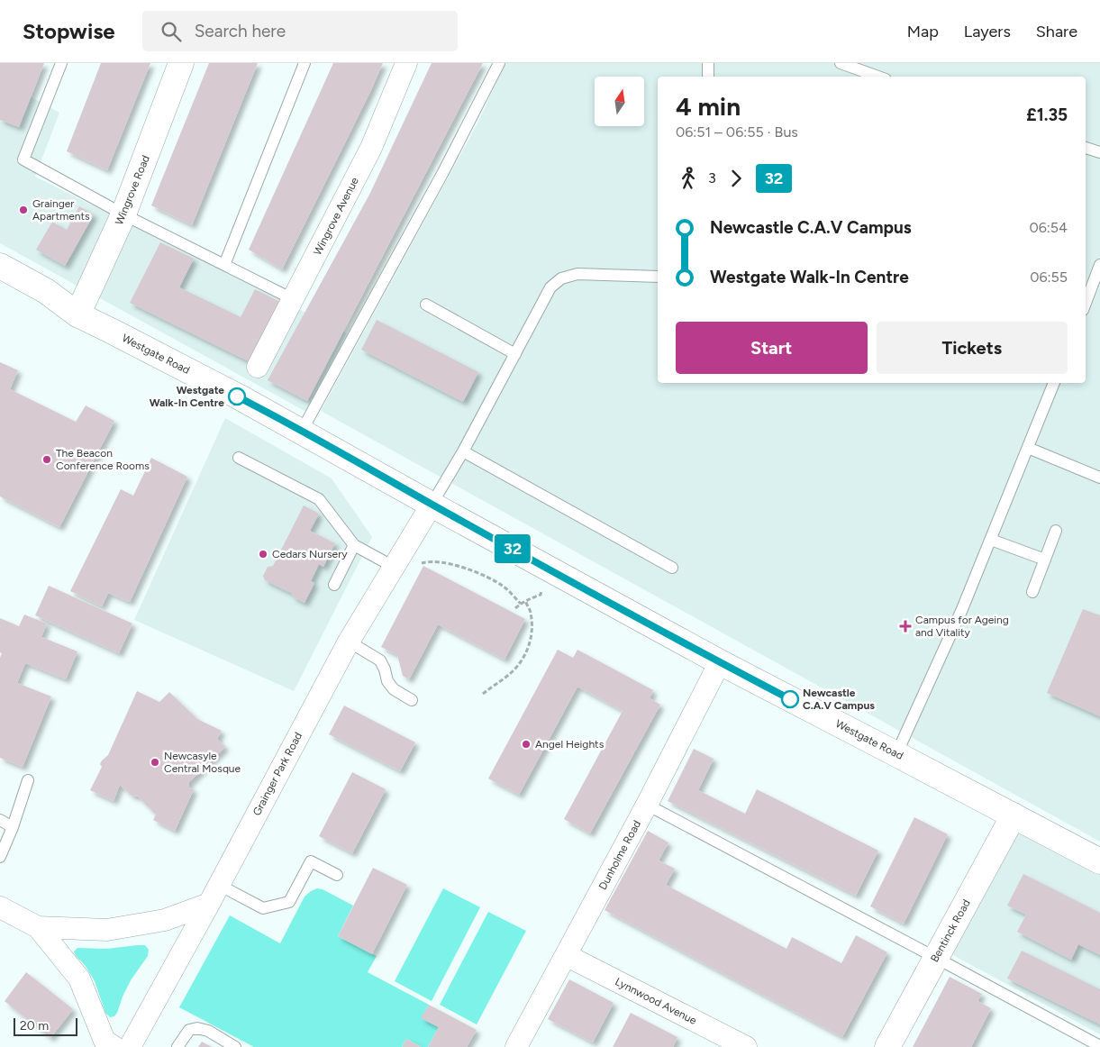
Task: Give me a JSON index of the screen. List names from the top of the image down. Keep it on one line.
{"streets":{"main road":["Wingrove Road","Westgate Road","Bentinck Road"],"street":["Wingrove Avenue","Grainger Park Road","Dunholme Road","Lynnwood Avenue"]},"crossings":[["Wingrove Road","Westgate Road"],["Westgate Road","Grainger Park Road"],["Westgate Road","Dunholme Road"],["Westgate Road","Bentinck Road"],["Dunholme Road","Lynnwood Avenue"]],"places":{"other":["Grainger Apartments","Westgate Walk-In Centre","The Beacon Conference Rooms","Cedars Nursery","Newcastle C.A.V Campus","Angel Heights","Newcasyle Central Mosque"],"health":["Campus for Ageing and Vitality"]},"lines":["bus line 32"],"scale_bar":"20 m","north":"top","page":{"header":"Stopwise","search":"Search here","nav":["Map","Layers","Share"],"on_map":"32","heading":["4 min","06:51 – 06:55 · Bus","£1.35"],"legs":["3","32"],"list":[{"name":"Newcastle C.A.V Campus","value":"06:54"},{"name":"Westgate Walk-In Centre","value":"06:55"}],"buttons":["Start","Tickets"],"scale":"20 m"}}
